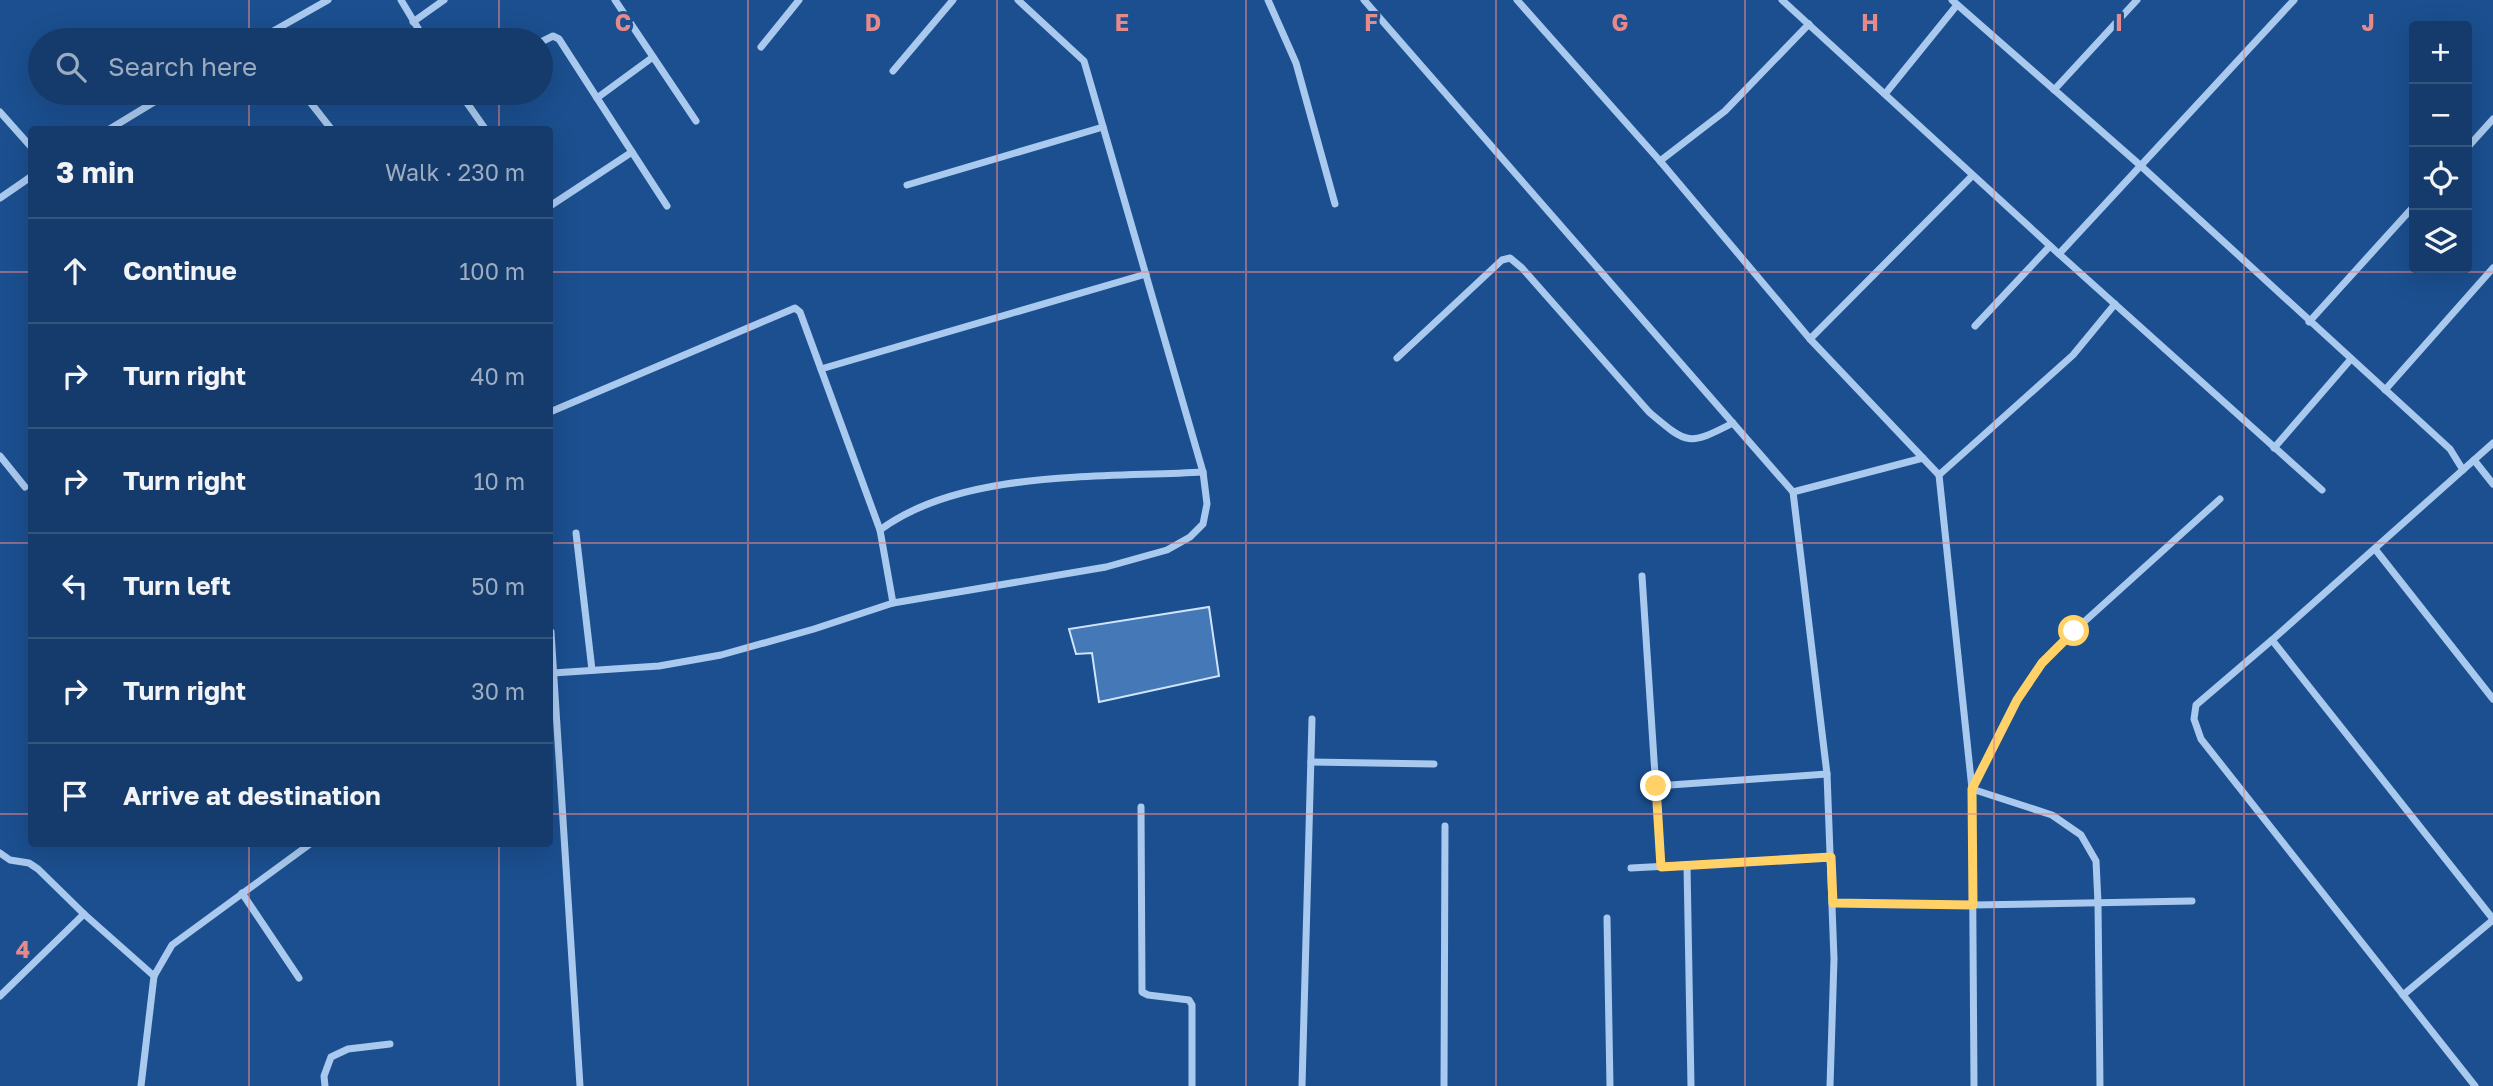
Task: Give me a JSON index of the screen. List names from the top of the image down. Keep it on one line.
{"page":{"map_buttons":["+","−"],"search":"Search here","heading":["3 min","Walk · 230 m"],"list":[["Continue","100 m"],["Turn right","40 m"],["Turn right","10 m"],["Turn left","50 m"],["Turn right","30 m"],"Arrive at destination"]},"grid":{"columns":["C","D","E","F","G","H","I","J"],"rows":["4"]}}
